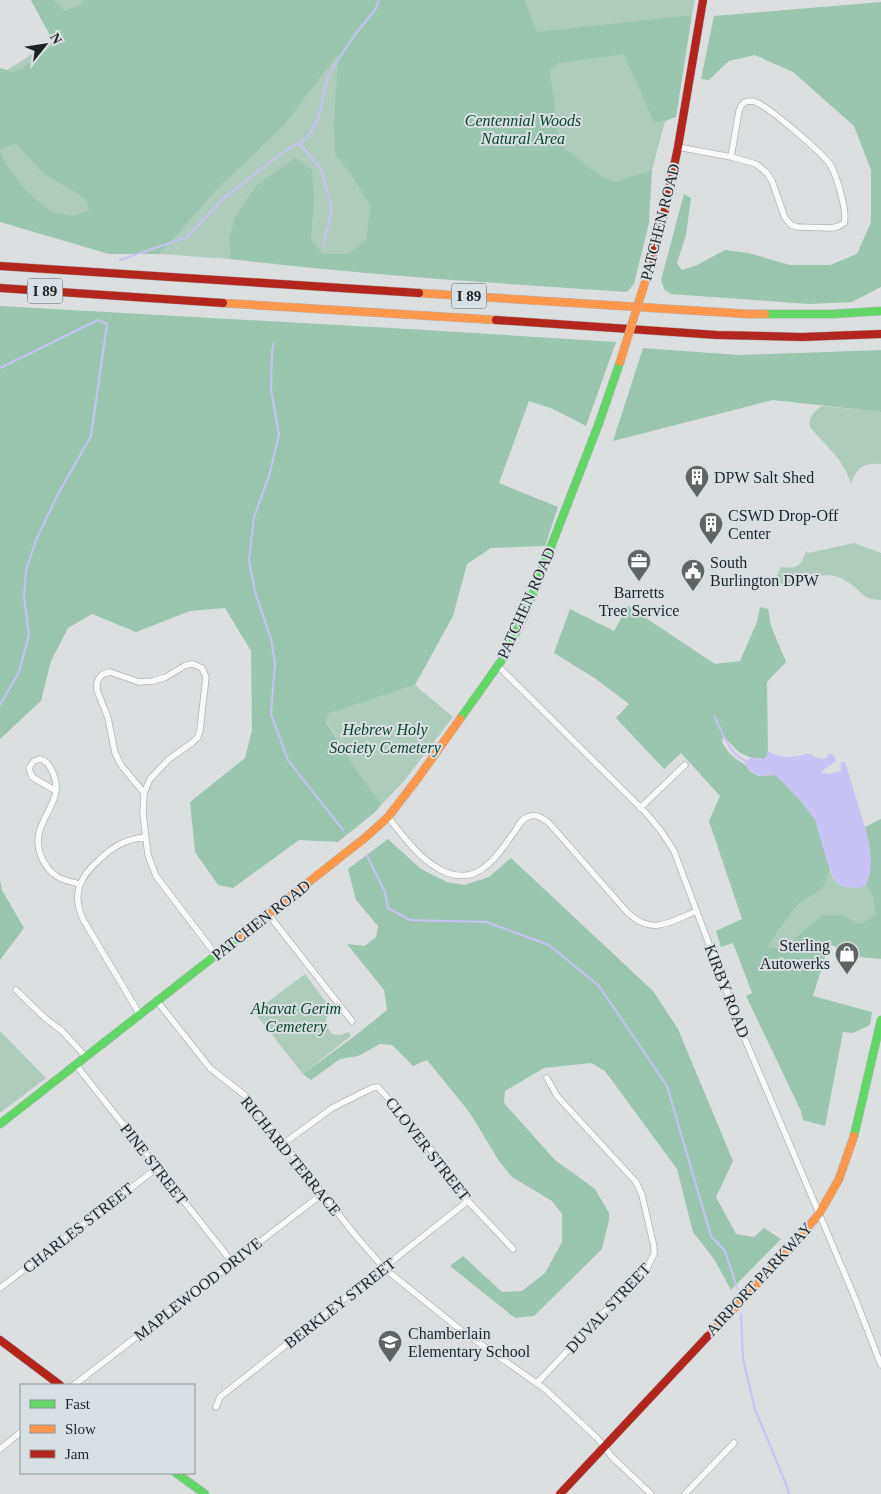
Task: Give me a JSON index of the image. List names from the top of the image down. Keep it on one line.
{"streets":{"main road":["PATCHEN ROAD","I 89","AIRPORT PARKWAY"],"street":["KIRBY ROAD","CLOVER STREET","RICHARD TERRACE","PINE STREET","CHARLES STREET","MAPLEWOOD DRIVE","BERKLEY STREET","DUVAL STREET"]},"crossings":[["PATCHEN ROAD","KIRBY ROAD"],["PATCHEN ROAD","RICHARD TERRACE"],["PATCHEN ROAD","PINE STREET"],["KIRBY ROAD","AIRPORT PARKWAY"],["CLOVER STREET","RICHARD TERRACE"],["CLOVER STREET","BERKLEY STREET"],["RICHARD TERRACE","AIRPORT PARKWAY"],["RICHARD TERRACE","MAPLEWOOD DRIVE"],["RICHARD TERRACE","BERKLEY STREET"],["RICHARD TERRACE","DUVAL STREET"],["PINE STREET","CHARLES STREET"],["PINE STREET","MAPLEWOOD DRIVE"]],"parks":["Centennial Woods Natural Area","Hebrew Holy Society Cemetery","Ahavat Gerim Cemetery"],"places":{"building":["DPW Salt Shed","CSWD Drop-Off Center"],"office":["Barretts Tree Service"],"public building":["South Burlington DPW"],"shop":["Sterling Autowerks"],"school or university":["Chamberlain Elementary School"]},"legend":["Fast","Slow","Jam"],"north":"top right"}
